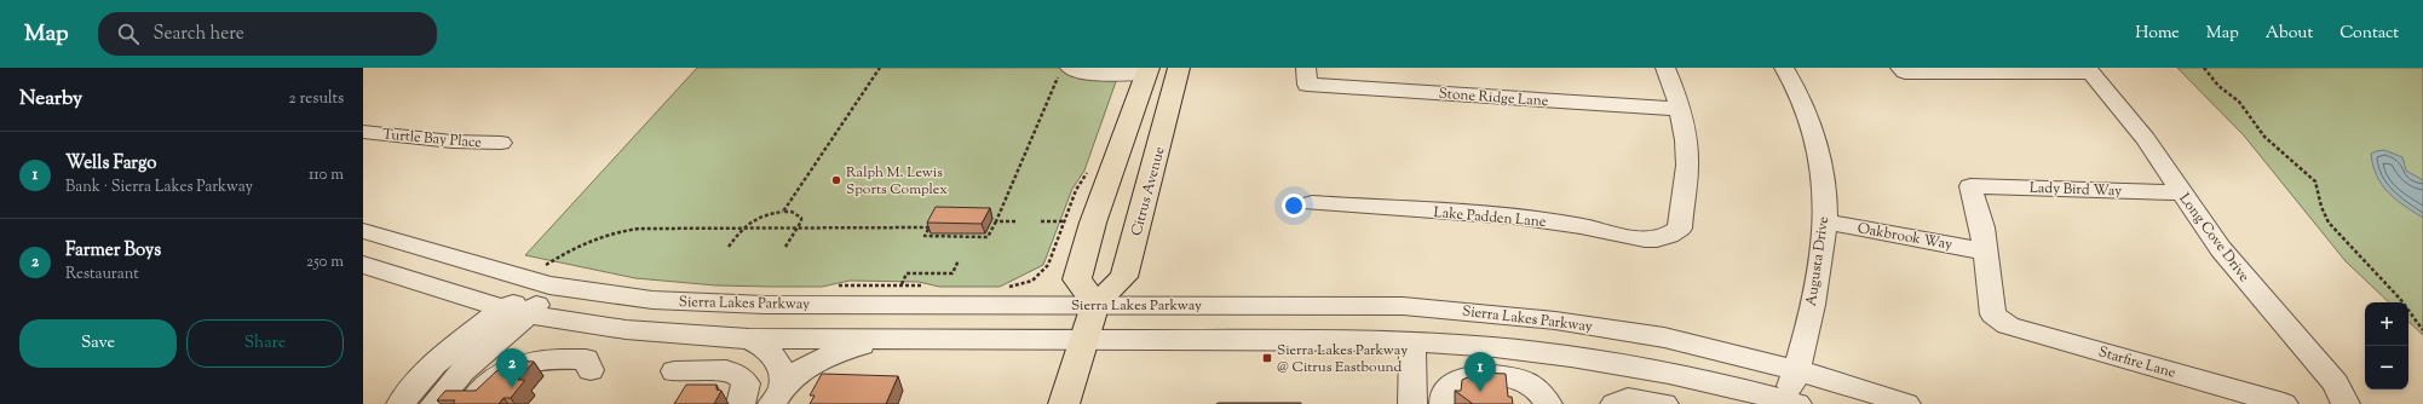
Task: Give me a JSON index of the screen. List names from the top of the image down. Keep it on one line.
{"streets":{"main road":["Citrus Avenue"],"street":["Stone Ridge Lane","Turtle Bay Place","Lady Bird Way","Lake Padden Lane","Oakbrook Way","Long Cove Drive","Augusta Drive","Sierra Lakes Parkway","Starfire Lane"]},"crossings":[["Stone Ridge Lane","Lake Padden Lane"],["Lady Bird Way","Oakbrook Way"],["Lady Bird Way","Long Cove Drive"],["Lady Bird Way","Starfire Lane"],["Citrus Avenue","Sierra Lakes Parkway"],["Oakbrook Way","Augusta Drive"],["Oakbrook Way","Starfire Lane"],["Augusta Drive","Sierra Lakes Parkway"]],"places":{"other":["Ralph M. Lewis Sports Complex"],"transit":["Sierra Lakes Parkway @ Citrus Eastbound"]},"page":{"header":"Map","search":"Search here","nav":["Home","Map","About","Contact"],"heading":["Nearby","2 results"],"list":[{"mark":"1","name":"Wells Fargo","note":"Bank · Sierra Lakes Parkway","value":"110 m"},{"mark":"2","name":"Farmer Boys","note":"Restaurant","value":"250 m"}],"map_buttons":["+","−"],"buttons":["Save","Share"],"pins":["2","1"]}}
